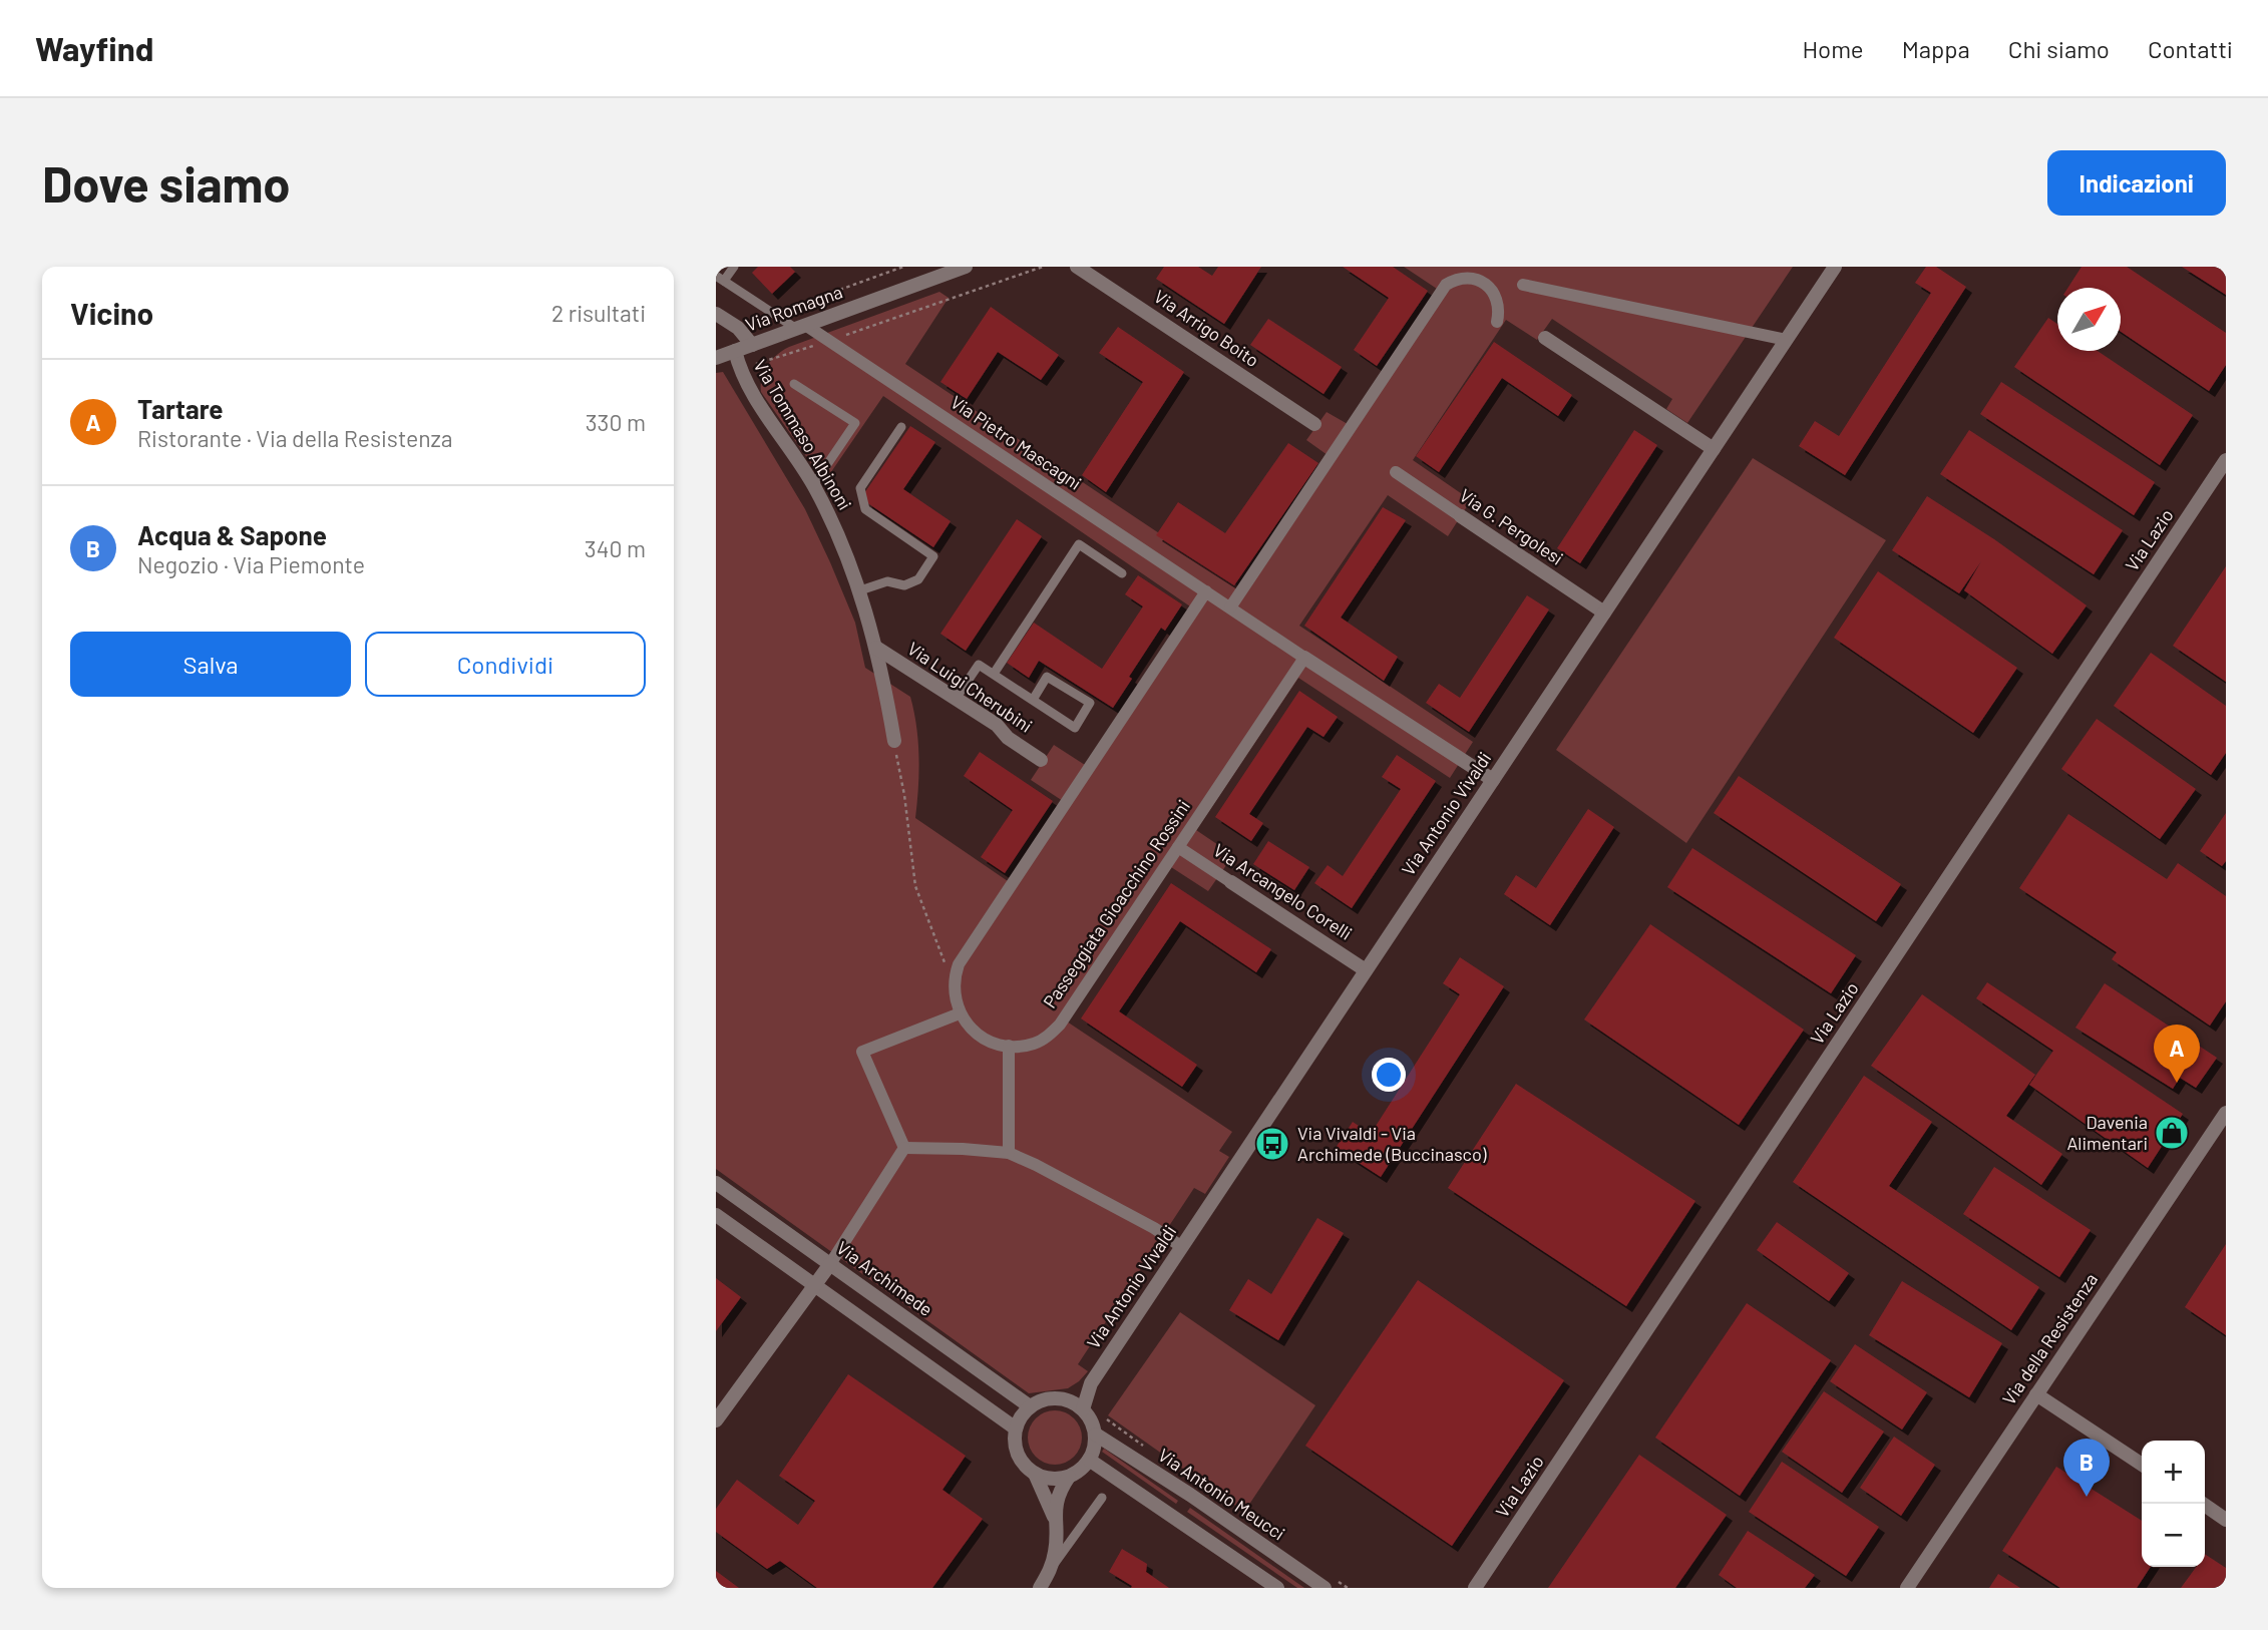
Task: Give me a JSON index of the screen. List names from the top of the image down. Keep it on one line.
{"streets":{"street":["Via Romagna","Via Arrigo Boito","Via Tommaso Albinoni","Via Pietro Mascagni","Via G. Pergolesi","Via Lazio","Via Luigi Cherubini","Via Antonio Vivaldi","Via Arcangelo Corelli","Passeggiata Gioacchino Rossini","Via Archimede","Via della Resistenza","Via Antonio Meucci"]},"crossings":[["Via Romagna","Via Tommaso Albinoni"],["Via Romagna","Via Pietro Mascagni"],["Via Tommaso Albinoni","Via Luigi Cherubini"],["Via G. Pergolesi","Via Antonio Vivaldi"],["Via Antonio Vivaldi","Via Arcangelo Corelli"],["Via Antonio Vivaldi","Via Archimede"],["Via Antonio Vivaldi","Via Antonio Meucci"],["Via Arcangelo Corelli","Passeggiata Gioacchino Rossini"],["Via Archimede","Via Antonio Meucci"]],"places":{"shop":["Davenia Alimentari"],"bus stop":["Via Vivaldi - Via Archimede (Buccinasco)"]},"north":"top right","page":{"header":"Wayfind","nav":["Home","Mappa","Chi siamo","Contatti"],"buttons":["Indicazioni",["Salva","Condividi"]],"title":"Dove siamo","heading":["Vicino","2 risultati"],"list":[{"mark":"A","name":"Tartare","note":"Ristorante · Via della Resistenza","value":"330 m"},{"mark":"B","name":"Acqua & Sapone","note":"Negozio · Via Piemonte","value":"340 m"}],"pins":["A","B"],"map_buttons":["+","−"]}}
